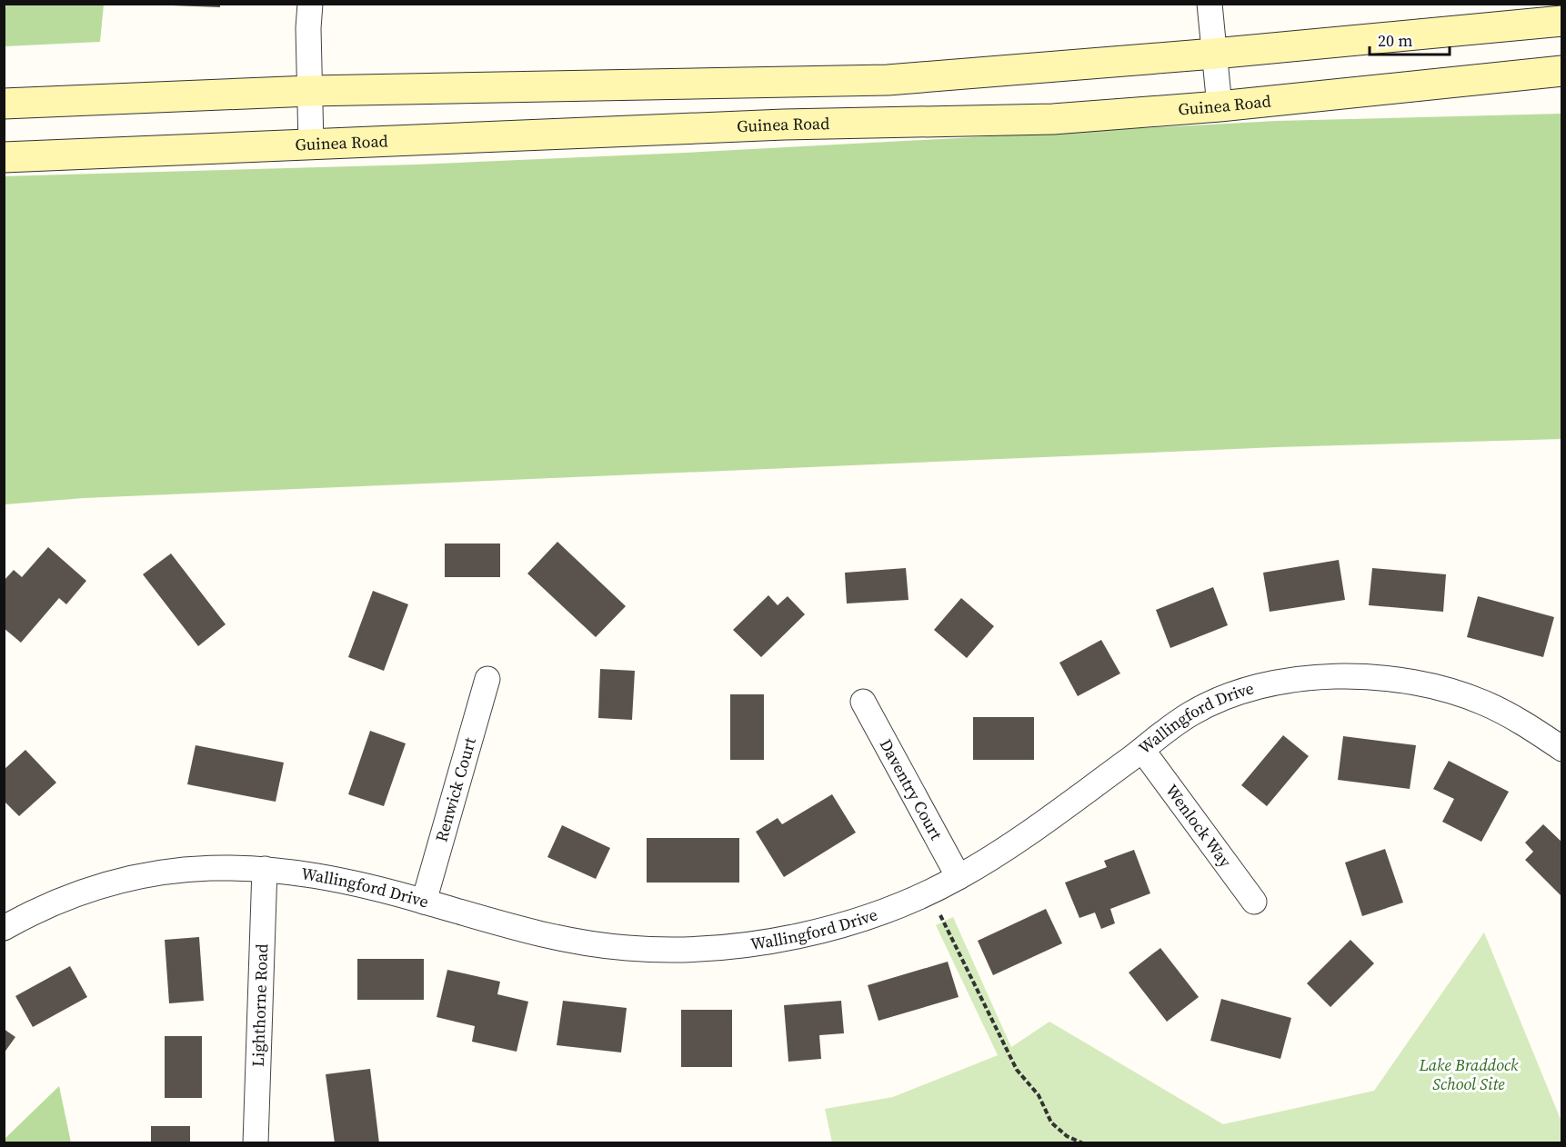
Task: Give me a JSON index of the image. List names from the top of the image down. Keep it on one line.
{"streets":{"main road":["Guinea Road"],"street":["Wallingford Drive","Renwick Court","Daventry Court","Wenlock Way","Lighthorne Road"]},"crossings":[["Wallingford Drive","Renwick Court"],["Wallingford Drive","Daventry Court"],["Wallingford Drive","Wenlock Way"],["Wallingford Drive","Lighthorne Road"]],"parks":["Lake Braddock School Site"],"scale_bar":"20 m"}
